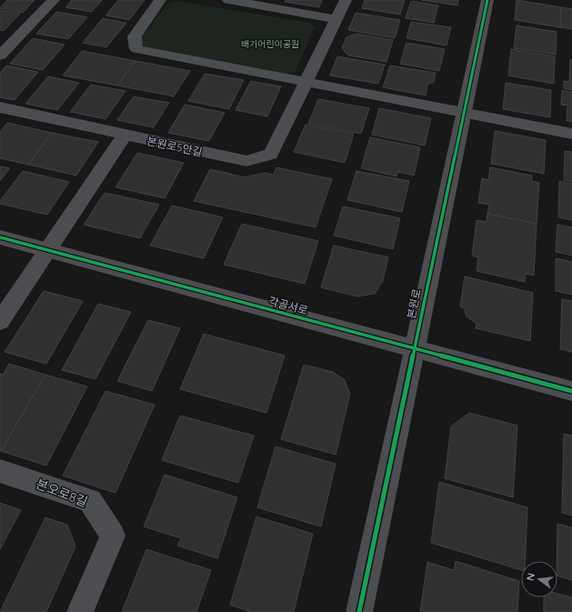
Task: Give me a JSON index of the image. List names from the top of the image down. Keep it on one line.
{"streets":{"street":["본원로5안길","본원로","각골서로","본오로8길"]},"crossings":[["본원로","각골서로"]],"parks":["배기어린이공원"],"north":"left"}
